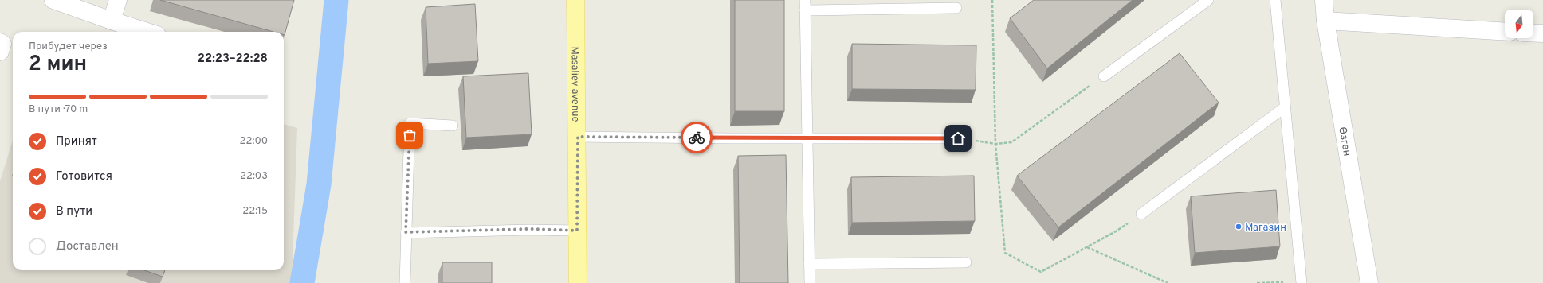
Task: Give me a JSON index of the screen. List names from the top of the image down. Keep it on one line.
{"streets":{"main road":["Masaliev avenue"],"street":["Өзгөн"]},"places":["Магазин"],"north":"bottom","page":{"heading":["2 мин","Прибудет через","22:23–22:28"],"bar":"В пути · 70 m","list":[["Принят","22:00"],["Готовится","22:03"],["В пути","22:15"],"Доставлен"]}}
